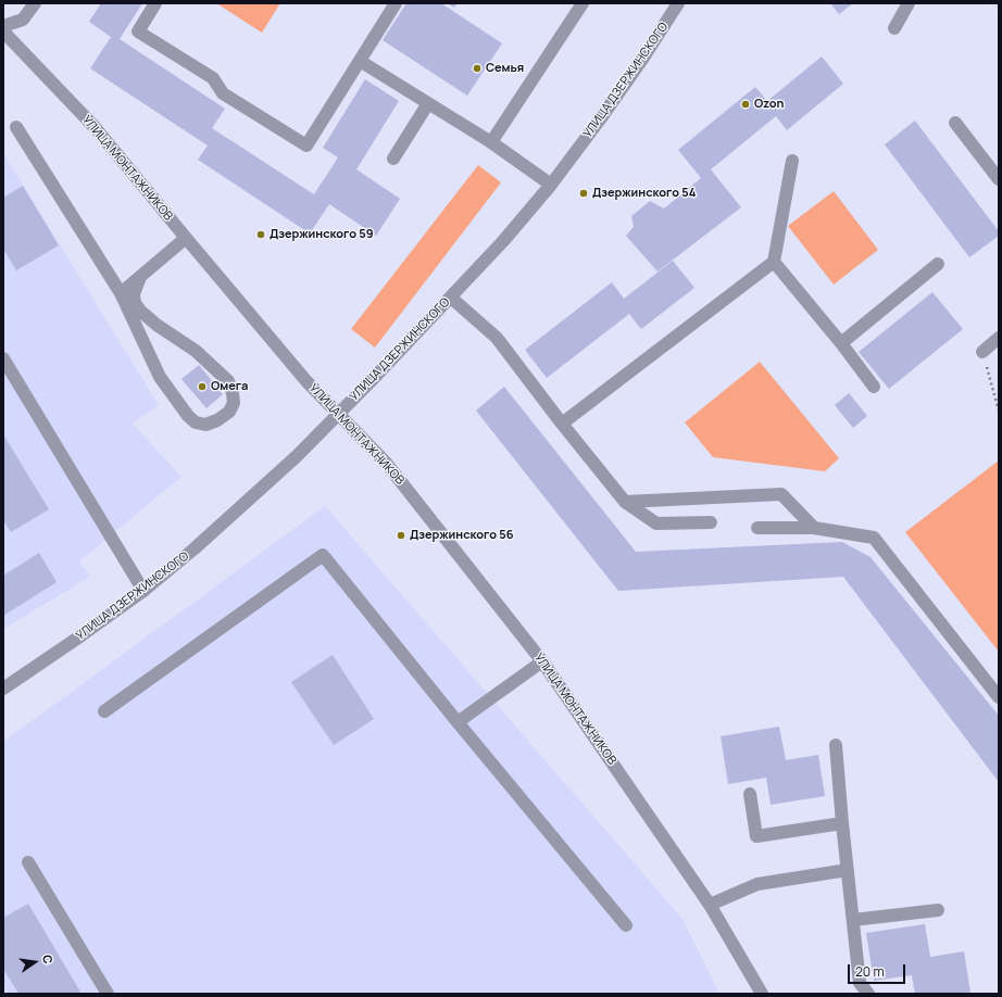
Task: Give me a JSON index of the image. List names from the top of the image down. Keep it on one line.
{"streets":{"street":["УЛИЦА ДЗЕРЖИНСКОГО","УЛИЦА МОНТАЖНИКОВ"]},"crossings":[["УЛИЦА ДЗЕРЖИНСКОГО","УЛИЦА МОНТАЖНИКОВ"]],"places":["Семья","Ozon","Дзержинского 54","Дзержинского 59","Омега","Дзержинского 56"],"scale_bar":"20 m","north":"right"}
